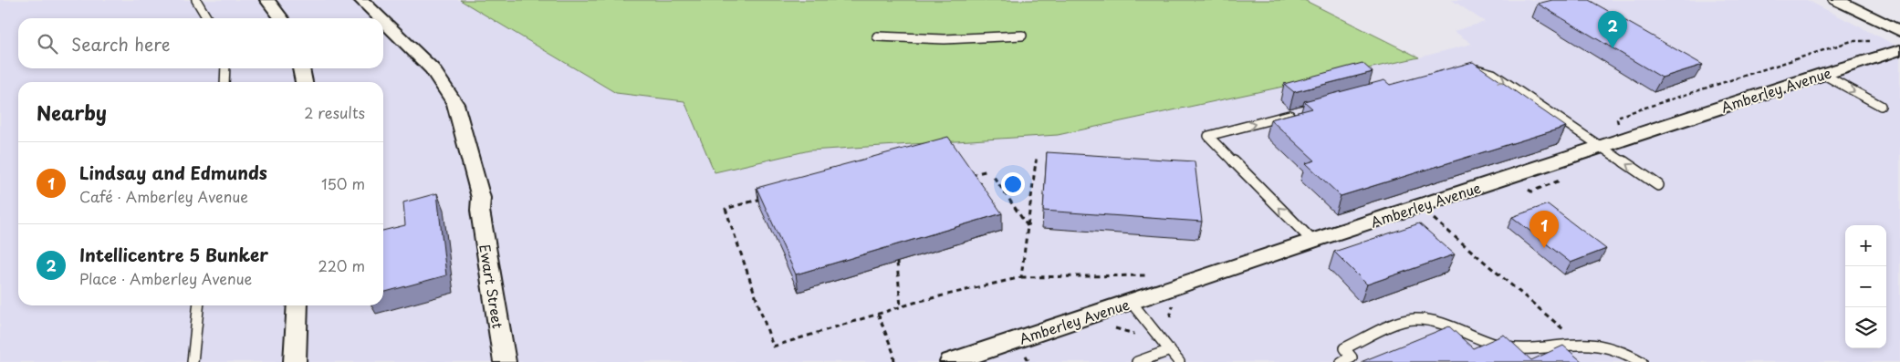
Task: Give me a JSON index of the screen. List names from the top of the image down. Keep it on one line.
{"streets":{"street":["Amberley Avenue","Ewart Street"]},"page":{"pins":["2","1"],"search":"Search here","heading":["Nearby","2 results"],"list":[{"mark":"1","name":"Lindsay and Edmunds","note":"Café · Amberley Avenue","value":"150 m"},{"mark":"2","name":"Intellicentre 5 Bunker","note":"Place · Amberley Avenue","value":"220 m"}],"map_buttons":["+","−"]}}
